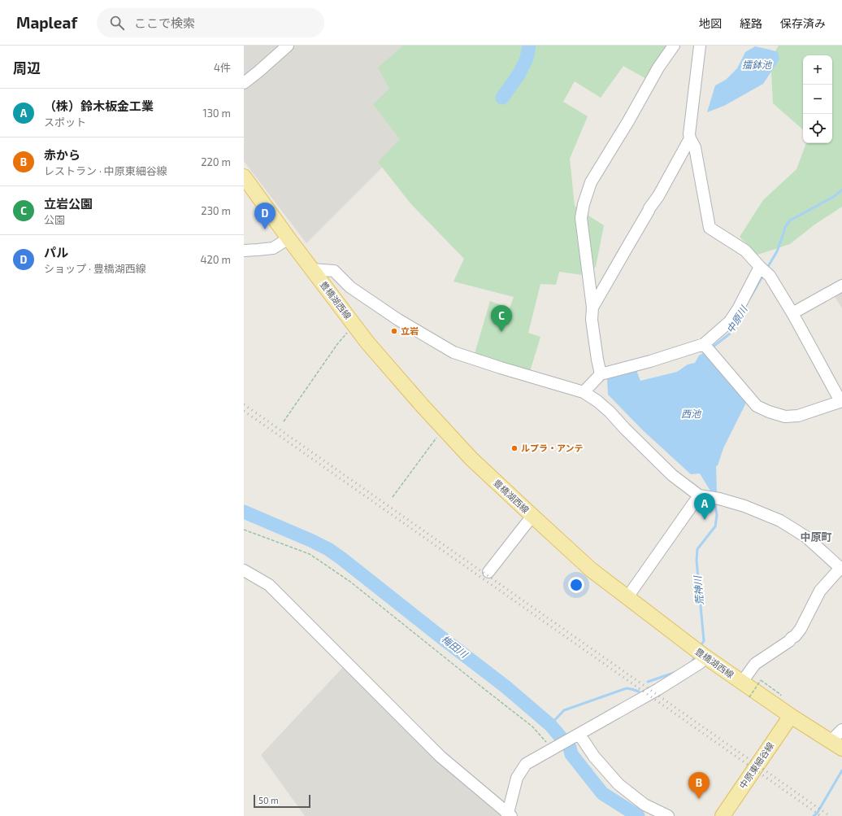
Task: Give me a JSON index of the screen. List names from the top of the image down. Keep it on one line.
{"streets":{"main road":["豊橋湖西線","中原東細谷線"]},"crossings":[["豊橋湖西線","中原東細谷線"]],"districts":["中原町"],"water":["擂鉢池","中原川","西池","荒神川","梅田川"],"places":["立岩","ルプラ・アンテ"],"scale_bar":"50 m","page":{"header":"Mapleaf","search":"ここで検索","nav":["地図","経路","保存済み"],"heading":["周辺","4件"],"map_buttons":["+","−"],"list":[{"mark":"A","name":"（株）鈴木板金工業","note":"スポット","value":"130 m"},{"mark":"B","name":"赤から","note":"レストラン · 中原東細谷線","value":"220 m"},{"mark":"C","name":"立岩公園","note":"公園","value":"230 m"},{"mark":"D","name":"パル","note":"ショップ · 豊橋湖西線","value":"420 m"}],"pins":["D","C","A","B"],"scale":"50 m"}}
